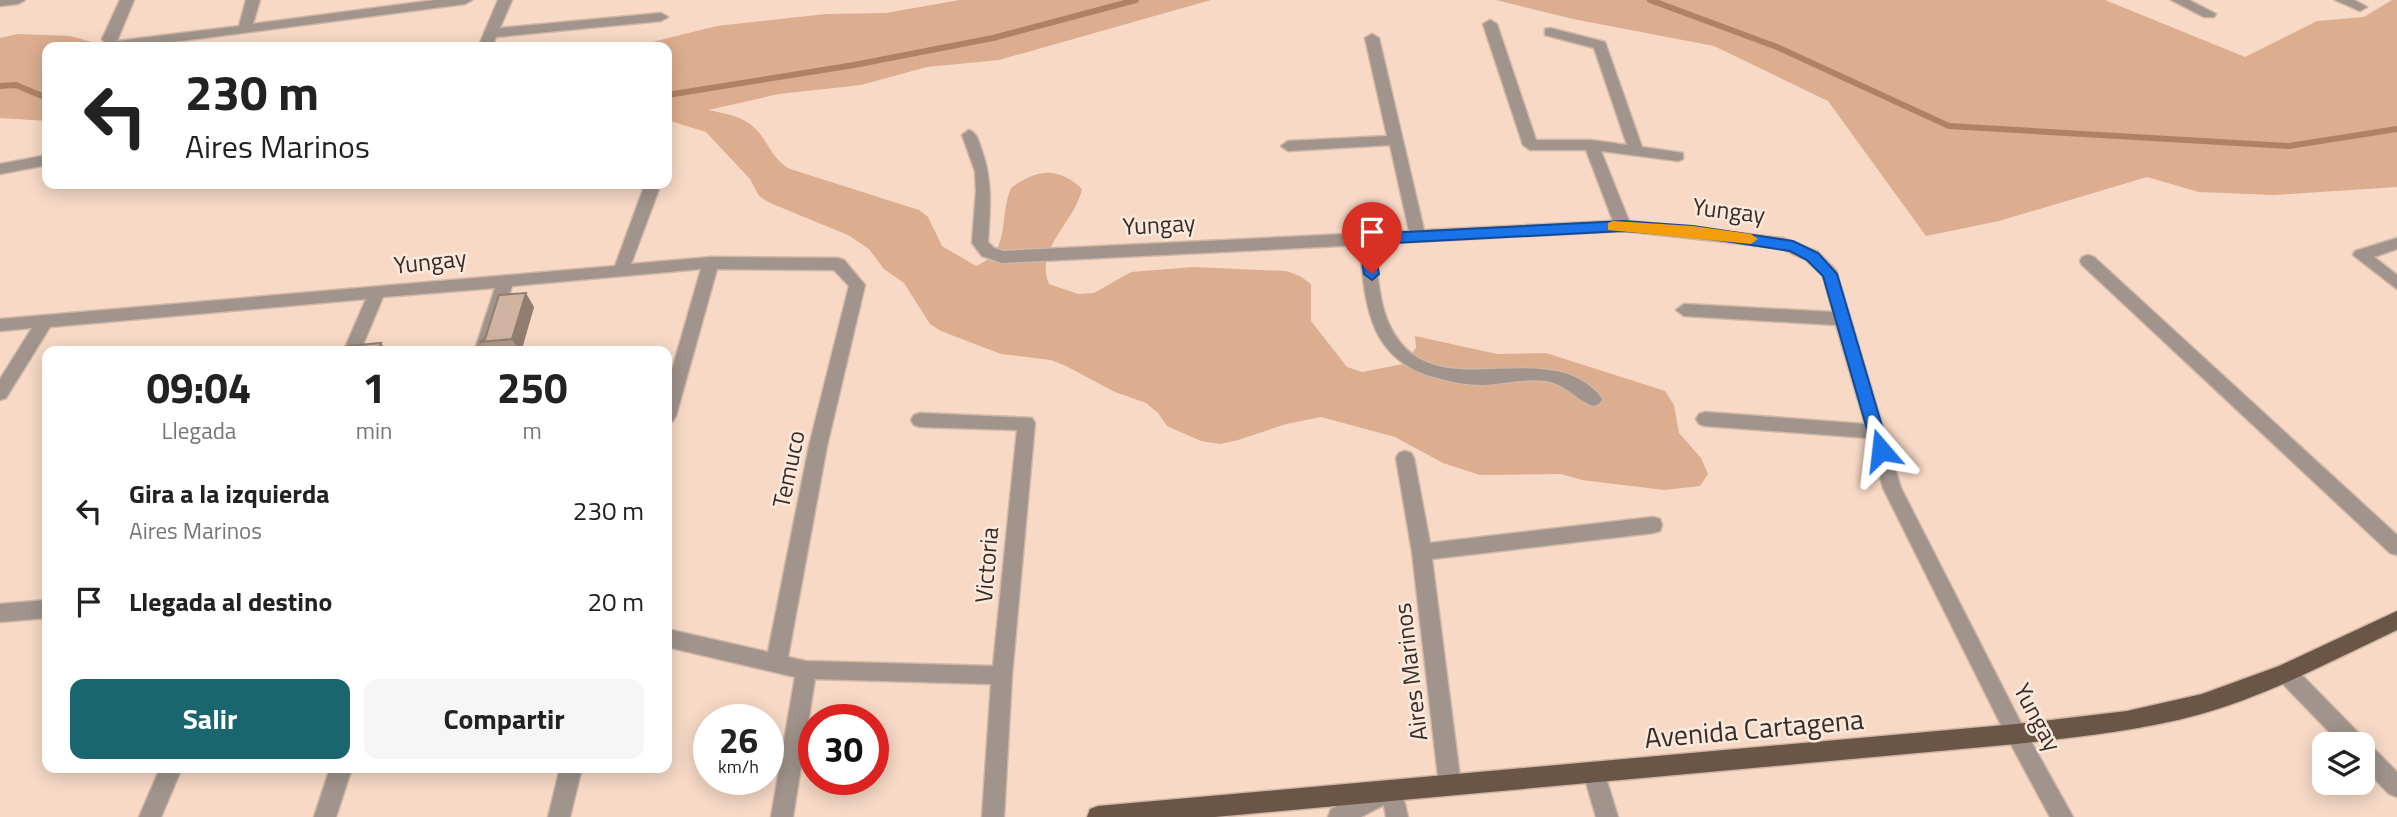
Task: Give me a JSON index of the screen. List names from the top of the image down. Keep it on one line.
{"streets":{"main road":["Avenida Cartagena"],"street":["Yungay","Temuco","Victoria","Aires Marinos"]},"crossings":[["Yungay","Temuco"],["Yungay","Avenida Cartagena"],["Aires Marinos","Avenida Cartagena"]],"page":{"turn":["230 m","Aires Marinos"],"eta":["09:04","Llegada","1","min","250","m"],"list":[{"name":"Gira a la izquierda","note":"Aires Marinos","value":"230 m"},{"name":"Llegada al destino","value":"20 m"}],"buttons":["Salir","Compartir"],"speed":"26 km/h","limit":"30"}}
